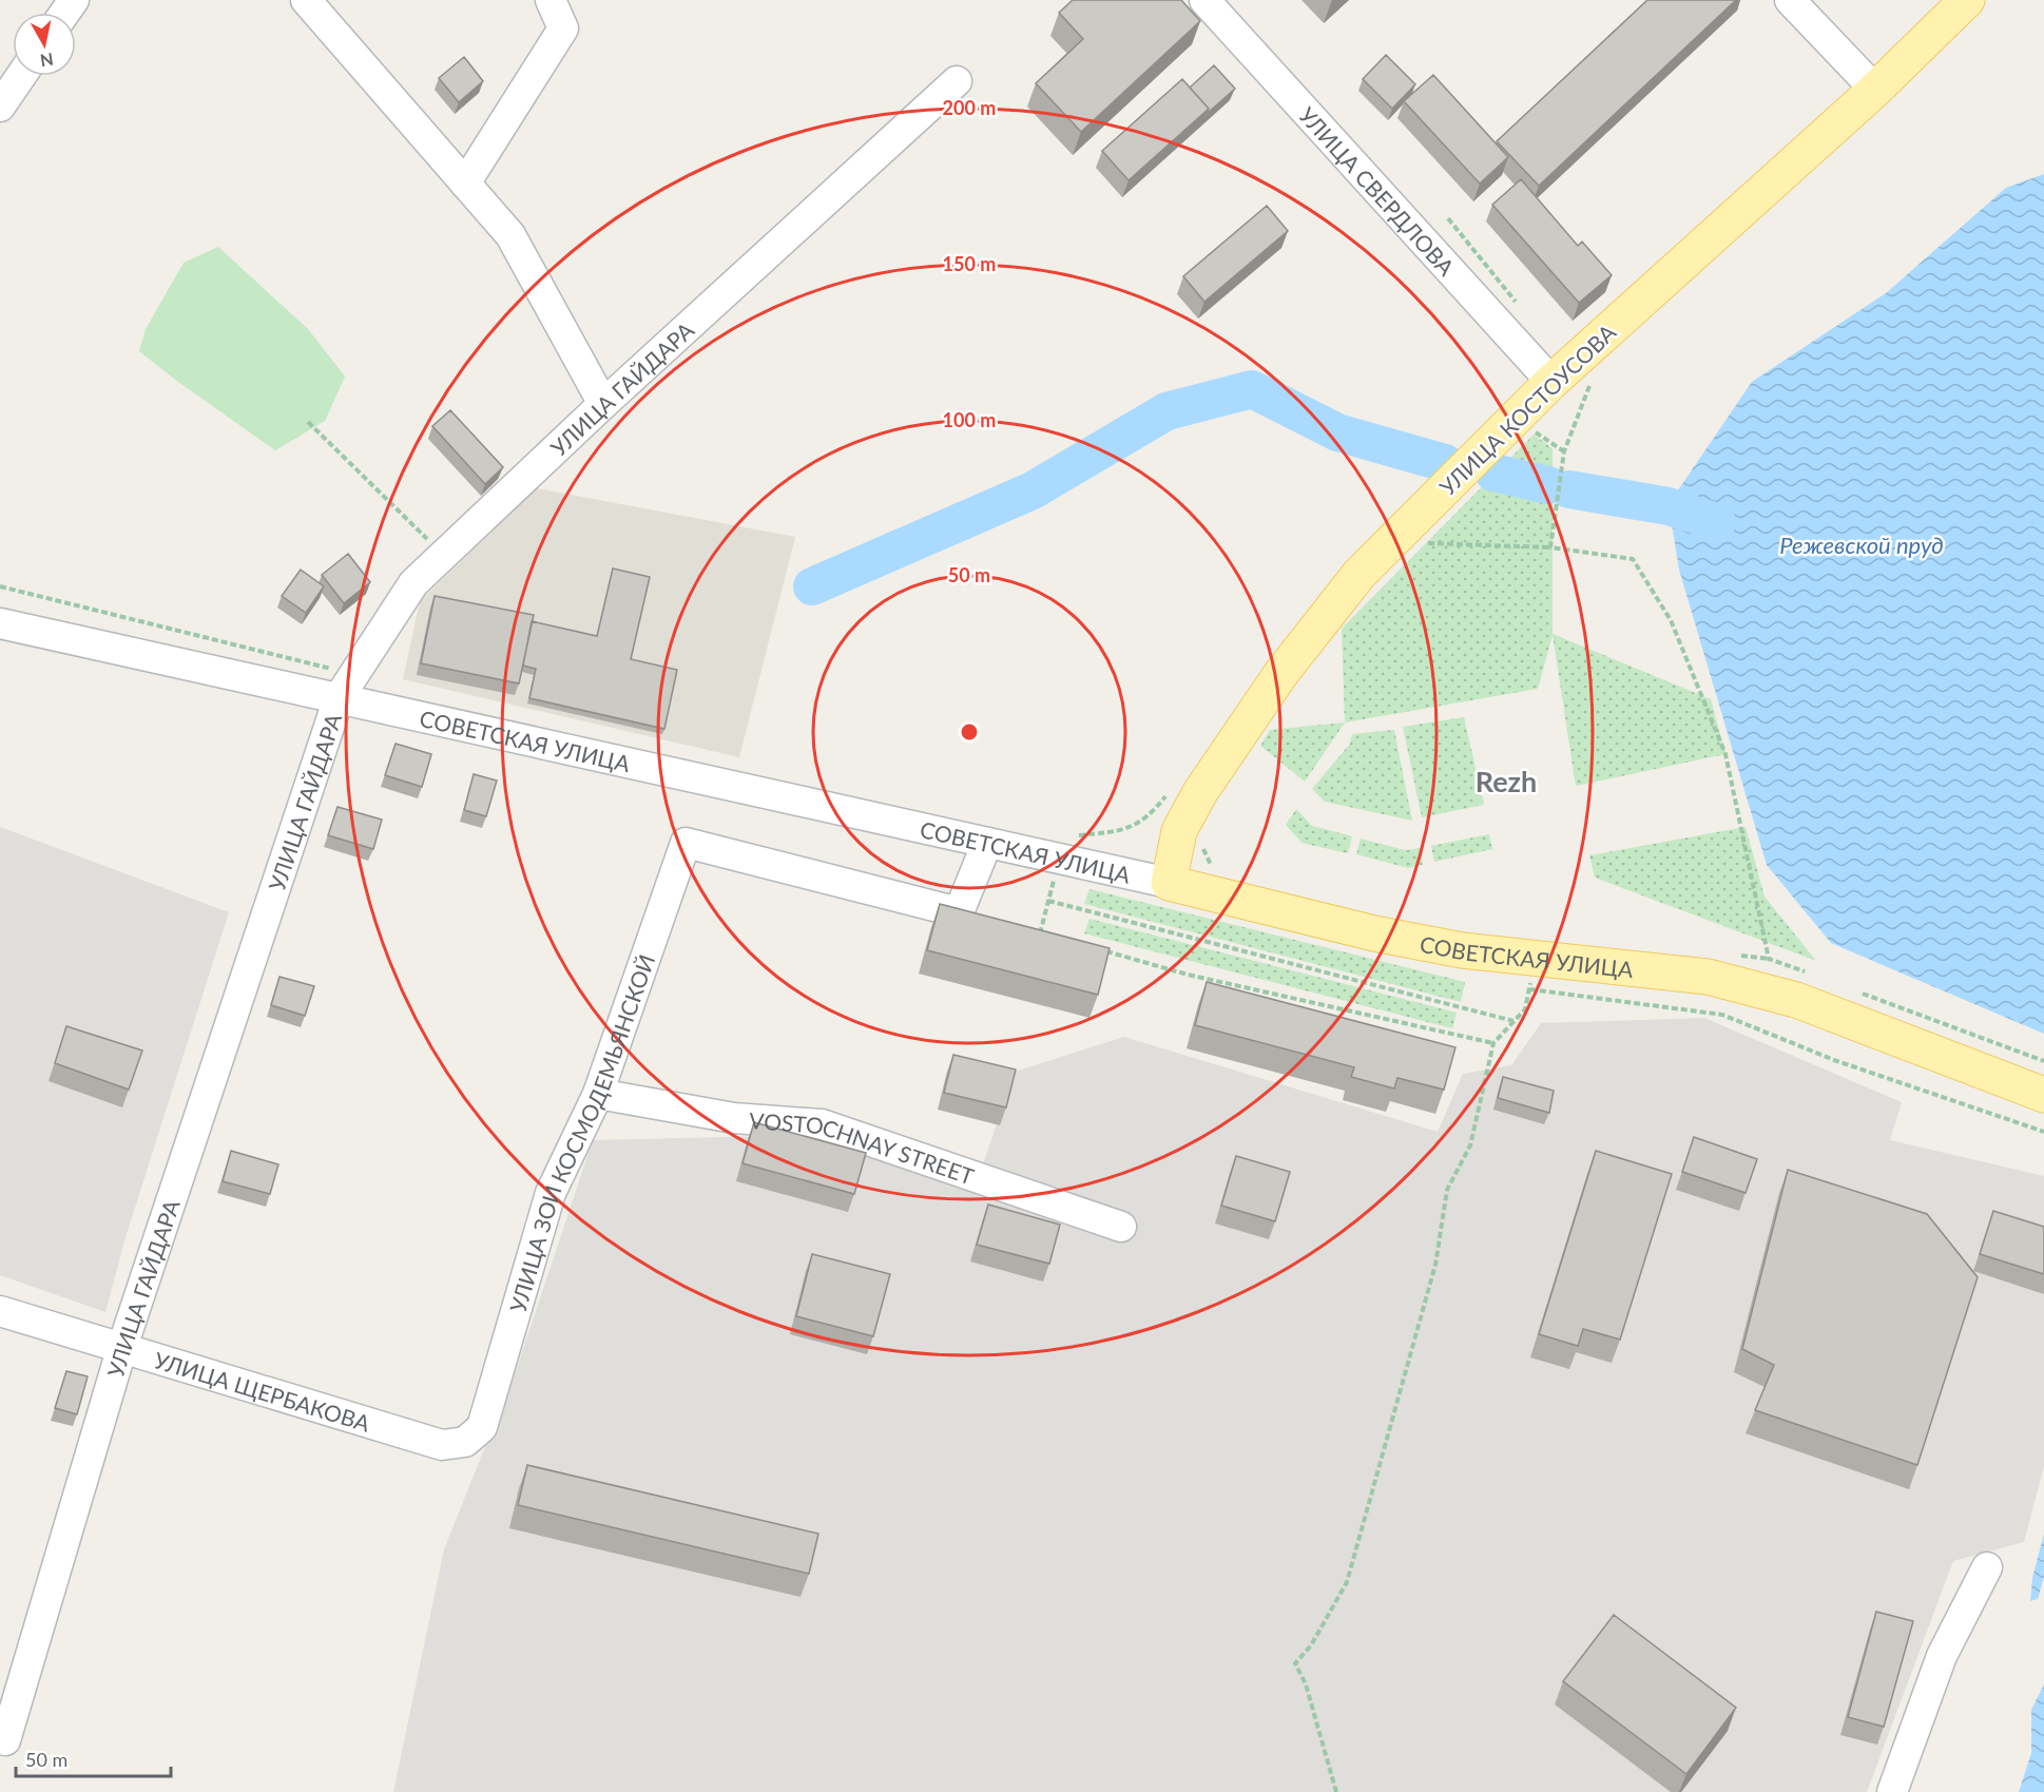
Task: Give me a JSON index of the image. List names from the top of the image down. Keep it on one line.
{"streets":{"main road":["УЛИЦА КОСТОУСОВА","СОВЕТСКАЯ УЛИЦА"],"street":["УЛИЦА СВЕРДЛОВА","УЛИЦА ГАЙДАРА","УЛИЦА ЗОИ КОСМОДЕМЬЯНСКОЙ","VOSTOCHNAY STREET","УЛИЦА ЩЕРБАКОВА"]},"crossings":[["УЛИЦА СВЕРДЛОВА","УЛИЦА КОСТОУСОВА"],["УЛИЦА ГАЙДАРА","СОВЕТСКАЯ УЛИЦА"],["УЛИЦА ГАЙДАРА","УЛИЦА ЩЕРБАКОВА"],["УЛИЦА КОСТОУСОВА","СОВЕТСКАЯ УЛИЦА"],["СОВЕТСКАЯ УЛИЦА","УЛИЦА ЗОИ КОСМОДЕМЬЯНСКОЙ"],["УЛИЦА ЗОИ КОСМОДЕМЬЯНСКОЙ","VOSTOCHNAY STREET"],["УЛИЦА ЗОИ КОСМОДЕМЬЯНСКОЙ","УЛИЦА ЩЕРБАКОВА"]],"districts":["Rezh"],"water":["Режевской пруд"],"scale_bar":"50 m","north":"bottom","rings":["200 m","150 m","100 m","50 m"]}
